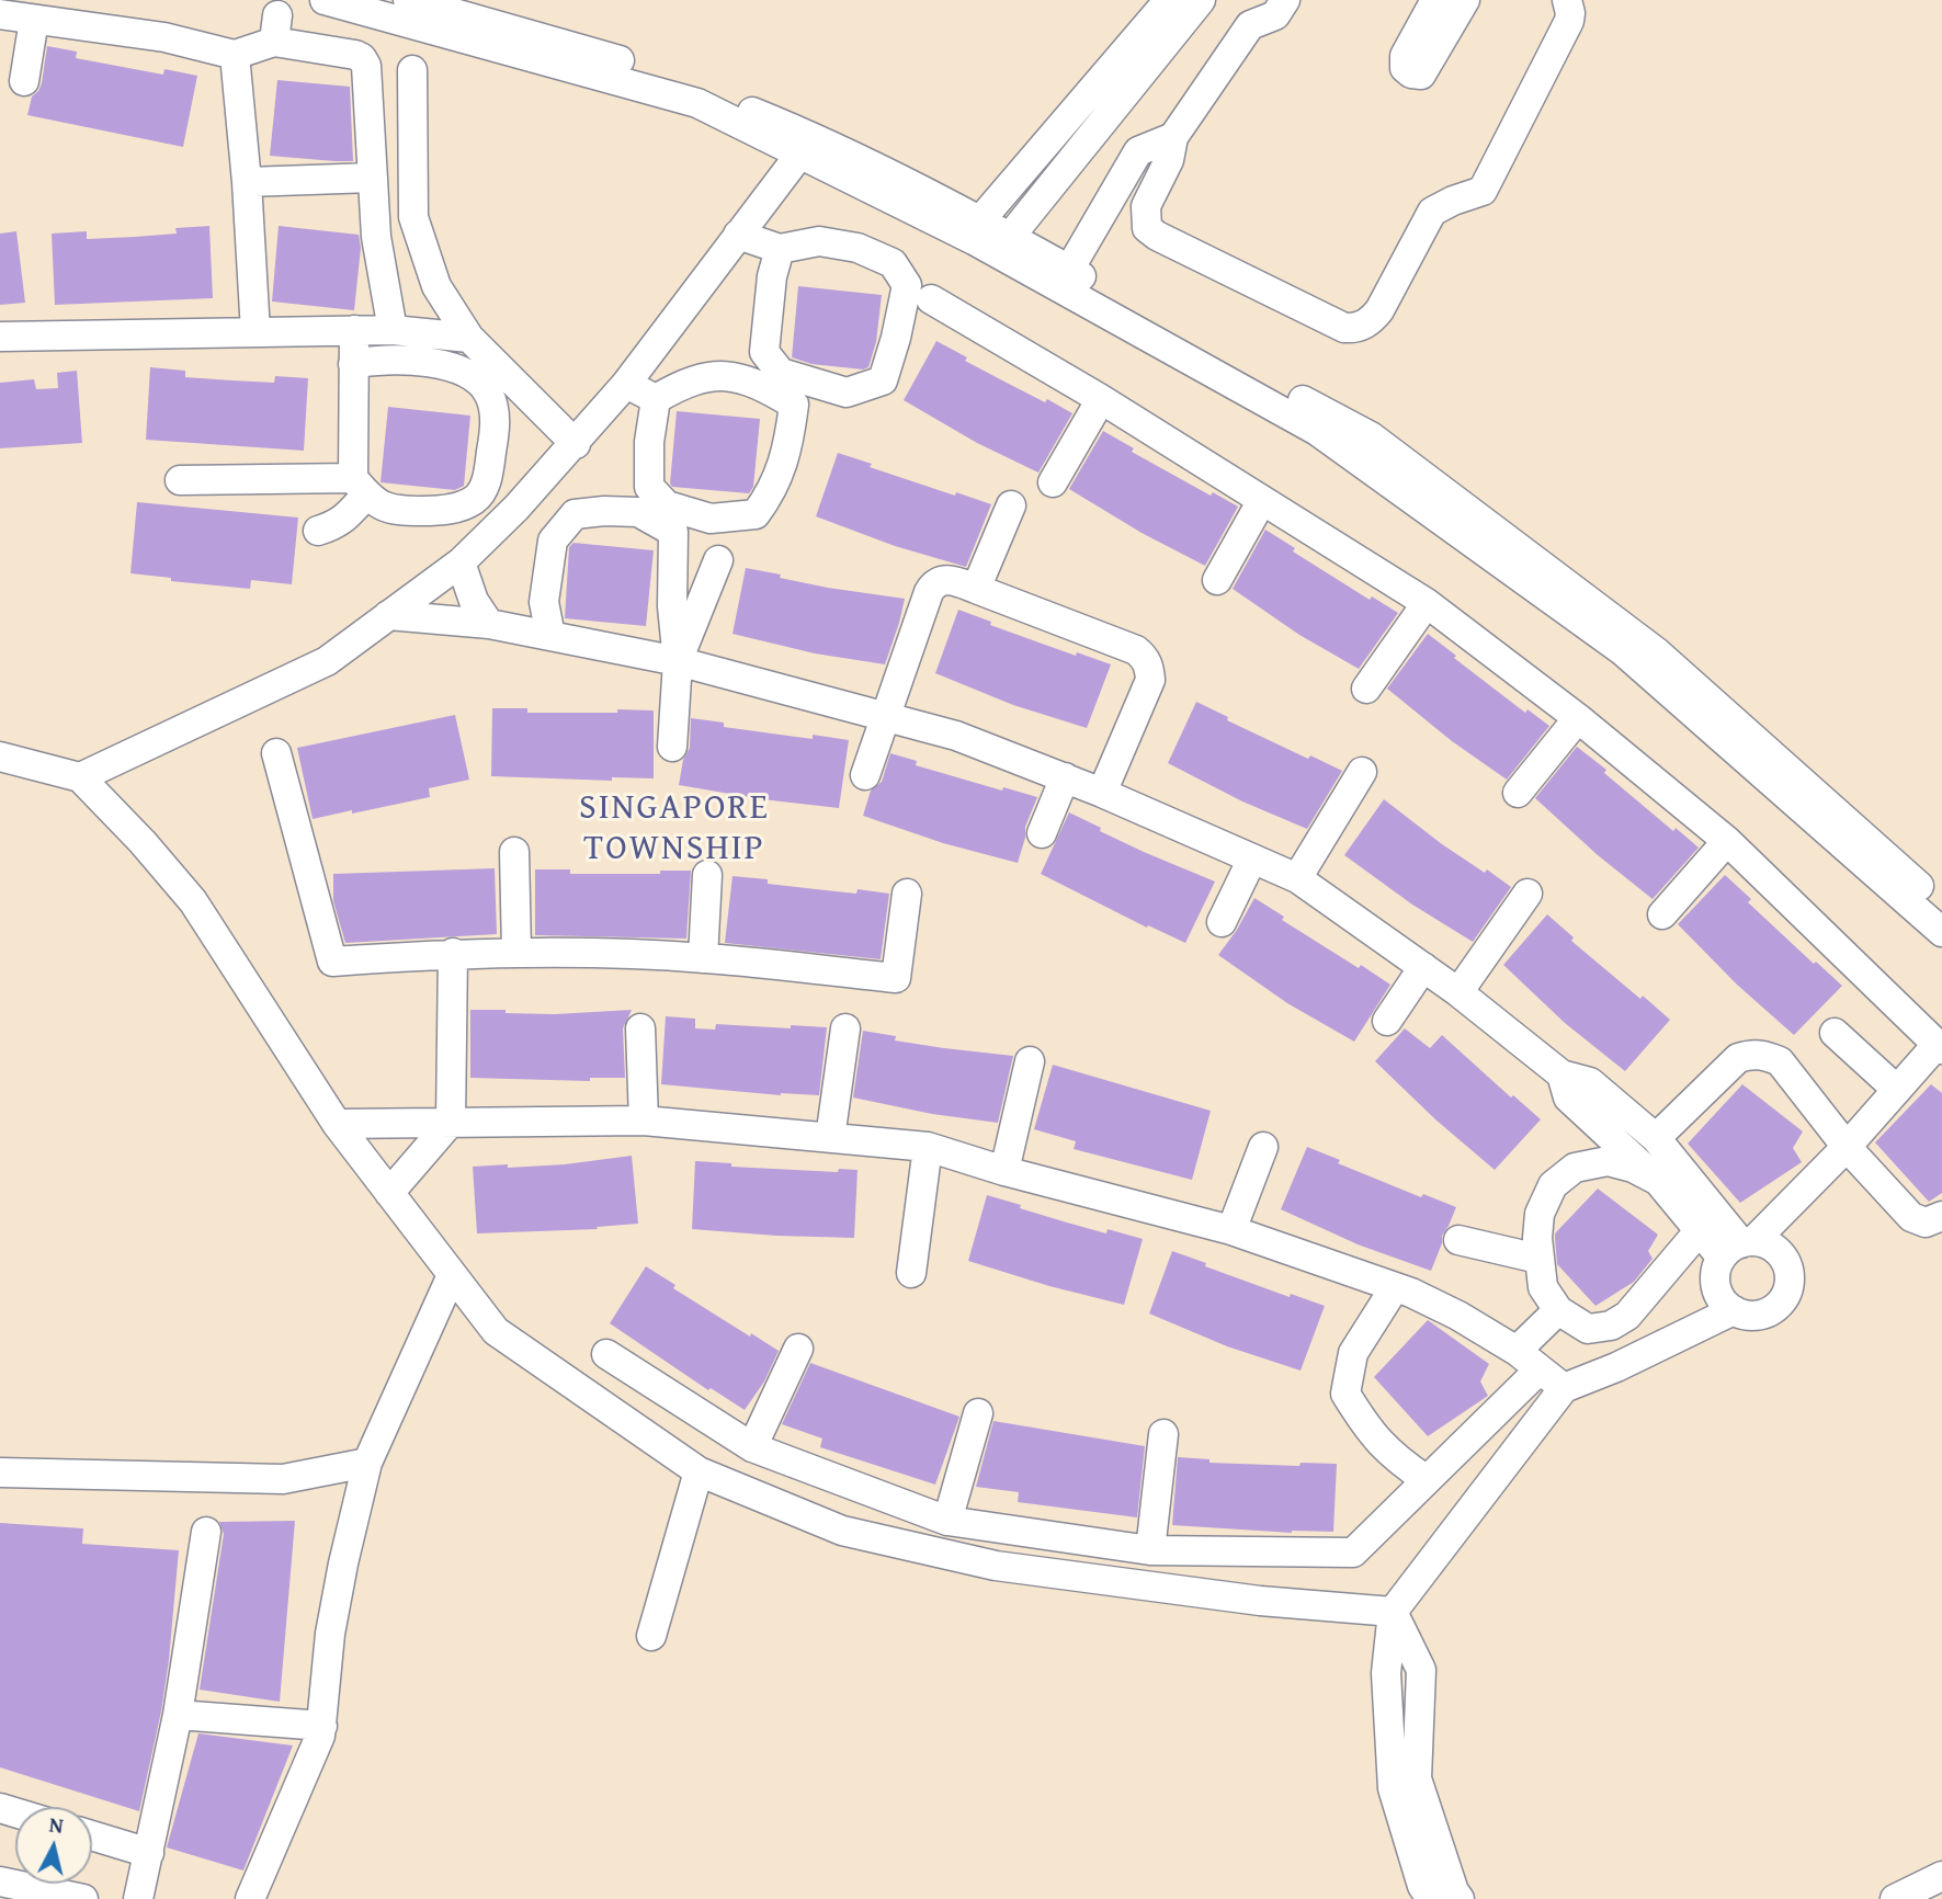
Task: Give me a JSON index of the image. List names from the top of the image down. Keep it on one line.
{"districts":["SINGAPORE TOWNSHIP"],"north":"top"}
